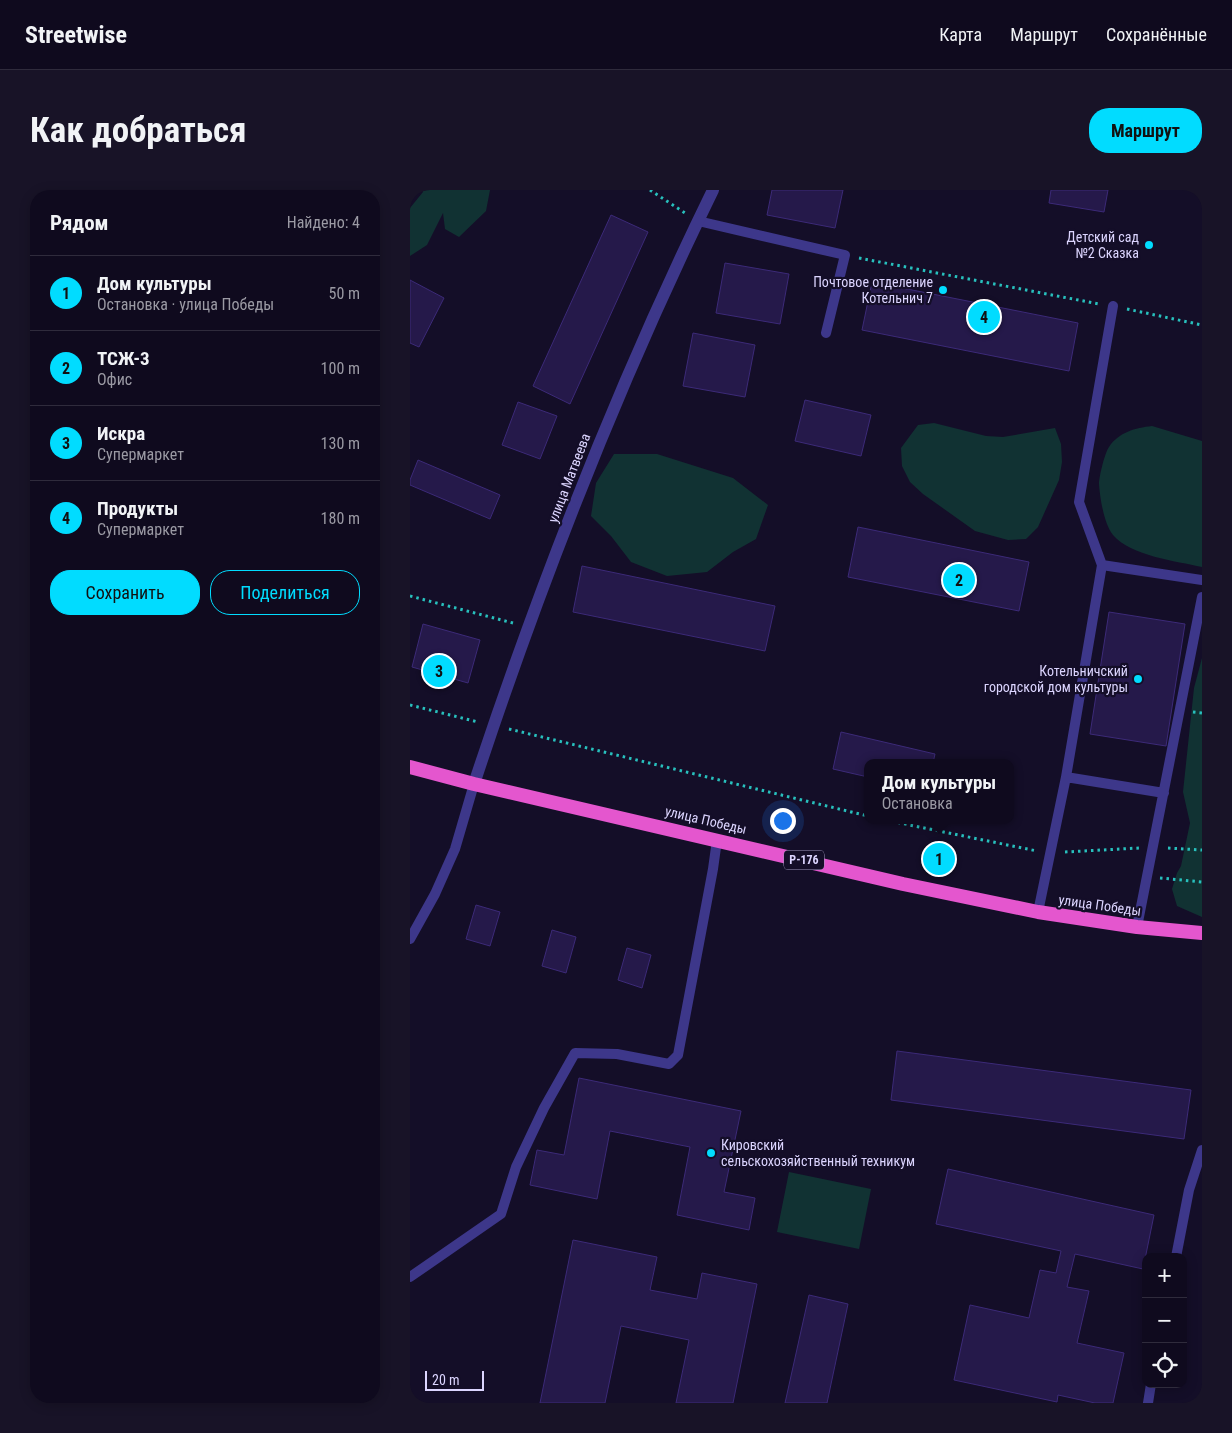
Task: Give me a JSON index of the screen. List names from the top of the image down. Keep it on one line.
{"streets":{"highway":["улица Победы","Р-176"],"street":["улица Матвеева"]},"crossings":[["улица Матвеева","улица Победы"]],"places":["Детский сад №2 Сказка","Почтовое отделение Котельнич 7","Котельничский городской дом культуры","Кировский сельскохозяйственный техникум"],"scale_bar":"20 m","page":{"header":"Streetwise","nav":["Карта","Маршрут","Сохранённые"],"buttons":["Маршрут",["Сохранить","Поделиться"]],"title":"Как добраться","heading":["Рядом","Найдено: 4"],"list":[{"mark":"1","name":"Дом культуры","note":"Остановка · улица Победы","value":"50 m"},{"mark":"2","name":"ТСЖ-3","note":"Офис","value":"100 m"},{"mark":"3","name":"Искра","note":"Супермаркет","value":"130 m"},{"mark":"4","name":"Продукты","note":"Супермаркет","value":"180 m"}],"pins":["4","2","3","1"],"popup":["Дом культуры","Остановка"],"map_buttons":["+","−"],"scale":"20 m"}}
